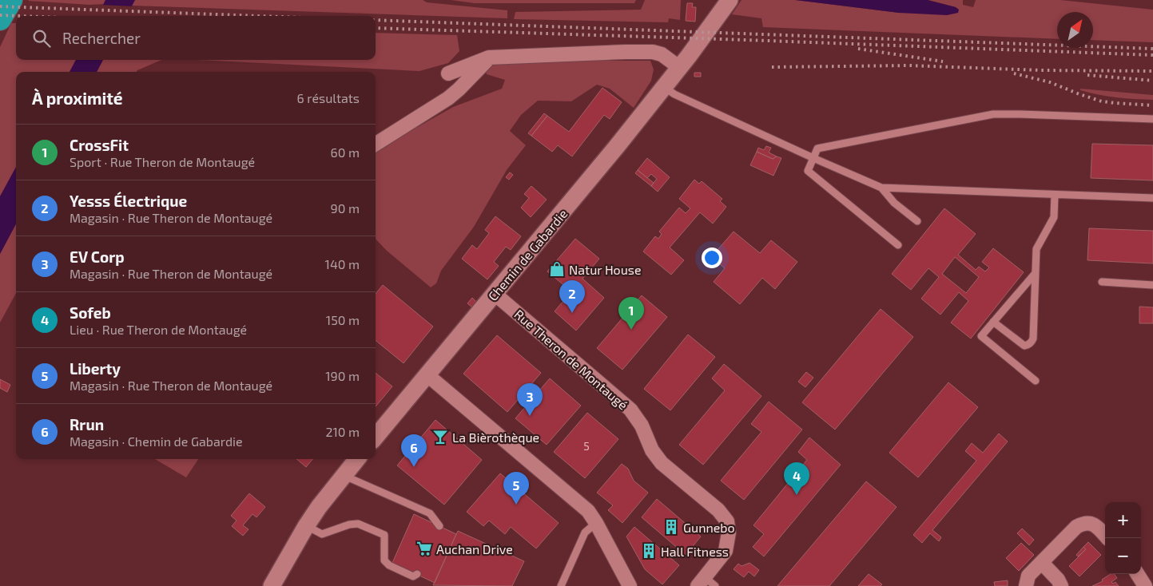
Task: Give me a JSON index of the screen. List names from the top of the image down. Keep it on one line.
{"streets":{"street":["Chemin de Gabardie","Rue Theron de Montaugé"]},"crossings":[["Chemin de Gabardie","Rue Theron de Montaugé"]],"places":{"shop":["Natur House"],"bar":["La Bièrothèque"],"building":["Gunnebo","Hall Fitness"],"supermarket":["Auchan Drive"]},"house_numbers":["5"],"north":"top right","page":{"search":"Rechercher","heading":["À proximité","6 résultats"],"list":[{"mark":"1","name":"CrossFit","note":"Sport · Rue Theron de Montaugé","value":"60 m"},{"mark":"2","name":"Yesss Électrique","note":"Magasin · Rue Theron de Montaugé","value":"90 m"},{"mark":"3","name":"EV Corp","note":"Magasin · Rue Theron de Montaugé","value":"140 m"},{"mark":"4","name":"Sofeb","note":"Lieu · Rue Theron de Montaugé","value":"150 m"},{"mark":"5","name":"Liberty","note":"Magasin · Rue Theron de Montaugé","value":"190 m"},{"mark":"6","name":"Rrun","note":"Magasin · Chemin de Gabardie","value":"210 m"}],"pins":["2","1","3","6","4","5"],"map_buttons":["+","−"]}}
